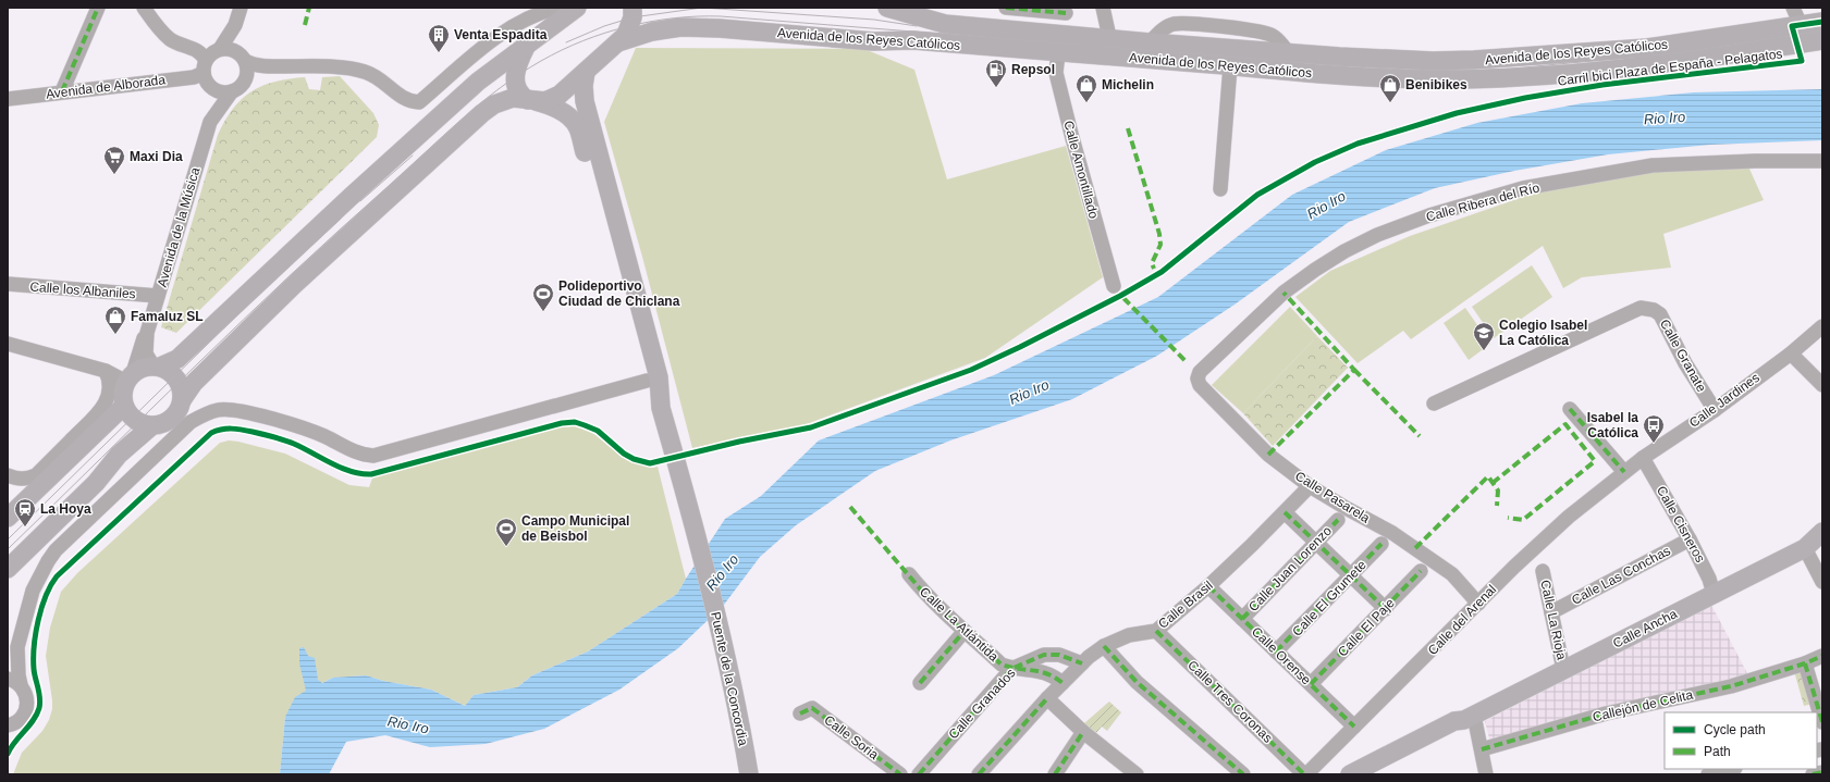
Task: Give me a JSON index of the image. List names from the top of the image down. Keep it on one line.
{"streets":{"main road":["Avenida de los Reyes Católicos","Calle Ancha","Puente de la Concordia"],"street":["Avenida de Alborada","Calle Amontillado","Calle Ribera del Río","Avenida de la Música","Calle los Albaniles","Calle Granate","Calle Jardines","Calle Pasarela","Calle Cisneros","Calle Juan Lorenzo","Calle Las Conchas","Calle El Grumete","Calle Brasil","Calle del Arenal","Calle La Rioja","Calle La Atlántida","Calle El Paje","Calle Orense","Calle Tres Coronas","Calle Granados","Callejón de Celita","Calle Soria"],"cycle path":["Carril bici Plaza de España - Pelagatos"]},"crossings":[["Avenida de los Reyes Católicos","Calle Amontillado"],["Avenida de Alborada","Avenida de la Música"],["Calle Ribera del Río","Calle Pasarela"],["Avenida de la Música","Calle los Albaniles"],["Calle Granate","Calle Jardines"],["Calle Jardines","Calle Cisneros"],["Calle Jardines","Calle del Arenal"],["Calle Pasarela","Calle Brasil"],["Calle Pasarela","Calle del Arenal"],["Calle Cisneros","Calle Las Conchas"],["Calle Cisneros","Calle Ancha"],["Calle Juan Lorenzo","Calle Orense"],["Calle Las Conchas","Calle La Rioja"],["Calle El Grumete","Calle Orense"],["Calle Brasil","Calle La Atlántida"],["Calle Brasil","Calle Orense"],["Calle Brasil","Calle Tres Coronas"],["Calle Brasil","Calle Granados"],["Calle del Arenal","Calle Orense"],["Calle del Arenal","Calle Tres Coronas"],["Calle La Rioja","Calle Ancha"],["Calle La Atlántida","Calle Granados"],["Calle El Paje","Calle Orense"]],"water":["Rio Iro"],"places":{"building":["Venta Espadita"],"fuel station":["Repsol"],"shop":["Michelin","Benibikes","Famaluz SL"],"supermarket":["Maxi Dia"],"sports":["Polideportivo Ciudad de Chiclana","Campo Municipal de Beisbol"],"school or university":["Colegio Isabel La Católica"],"bus stop":["Isabel la Católica"],"station":["La Hoya"]},"legend":["Cycle path","Path"]}
